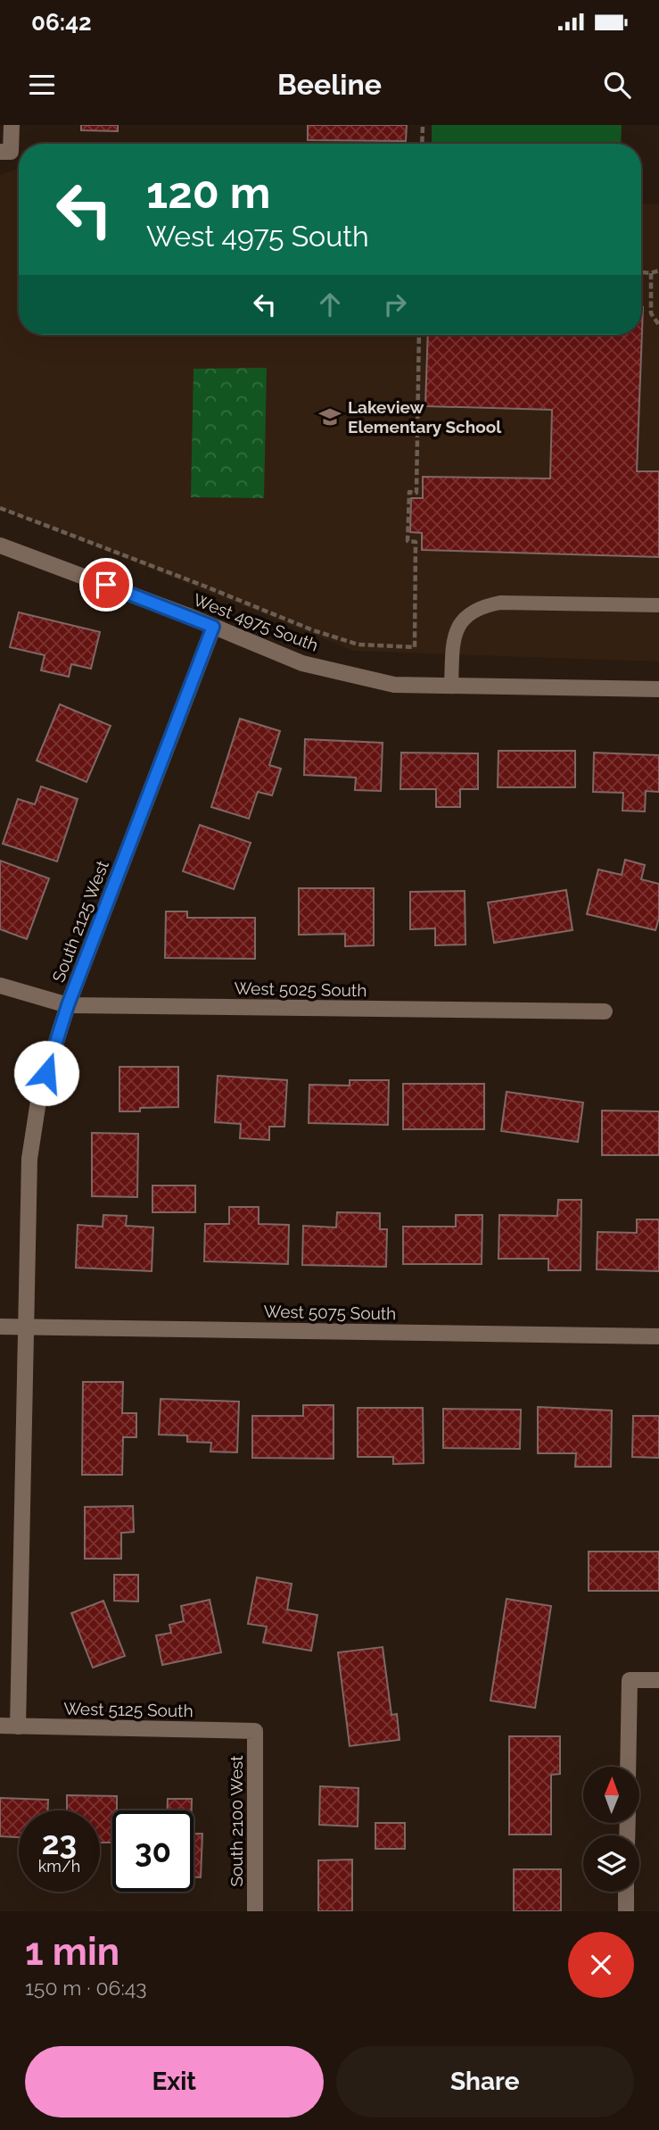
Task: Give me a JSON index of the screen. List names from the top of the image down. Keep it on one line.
{"streets":{"street":["West 4975 South","South 2125 West","West 5025 South","West 5075 South","West 5125 South","South 2100 West"]},"crossings":[["West 4975 South","South 2125 West"],["South 2125 West","West 5025 South"],["South 2125 West","West 5075 South"],["South 2125 West","West 5125 South"],["West 5125 South","South 2100 West"]],"places":{"school or university":["Lakeview Elementary School"]},"north":"top","page":{"status":"06:42","header":"Beeline","turn":["120 m","West 4975 South"],"speed":"23 km/h","limit":"30","heading":["1 min","150 m · 06:43"],"buttons":["Exit","Share"]}}
